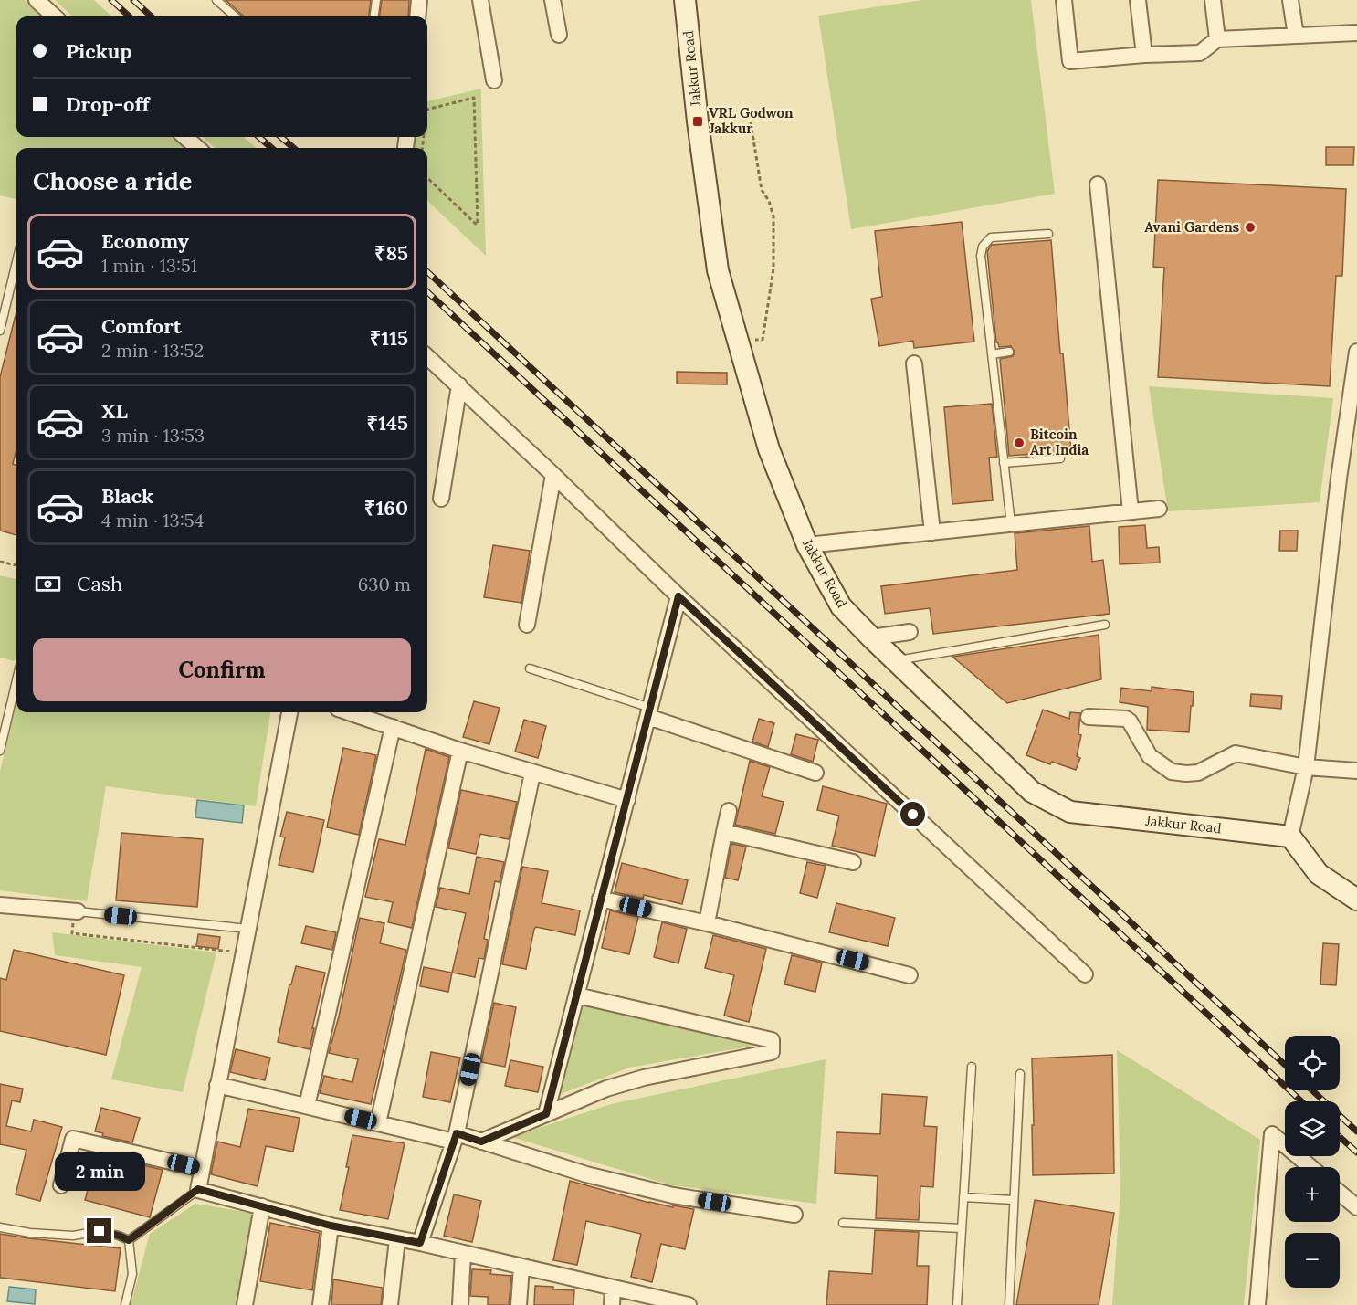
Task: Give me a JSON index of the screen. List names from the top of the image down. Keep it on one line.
{"streets":{"street":["Jakkur Road"]},"places":{"transit":["VRL Godwon Jakkur"],"other":["Avani Gardens","Bitcoin Art India"]},"page":{"banner":["Pickup","Drop-off"],"heading":"Choose a ride","list":[{"name":"Economy","note":"1 min · 13:51","value":"₹85"},{"name":"Comfort","note":"2 min · 13:52","value":"₹115"},{"name":"XL","note":"3 min · 13:53","value":"₹145"},{"name":"Black","note":"4 min · 13:54","value":"₹160"}],"pay":["Cash","630 m"],"buttons":"Confirm","map_buttons":["+","−"],"bubble":"2 min"}}
